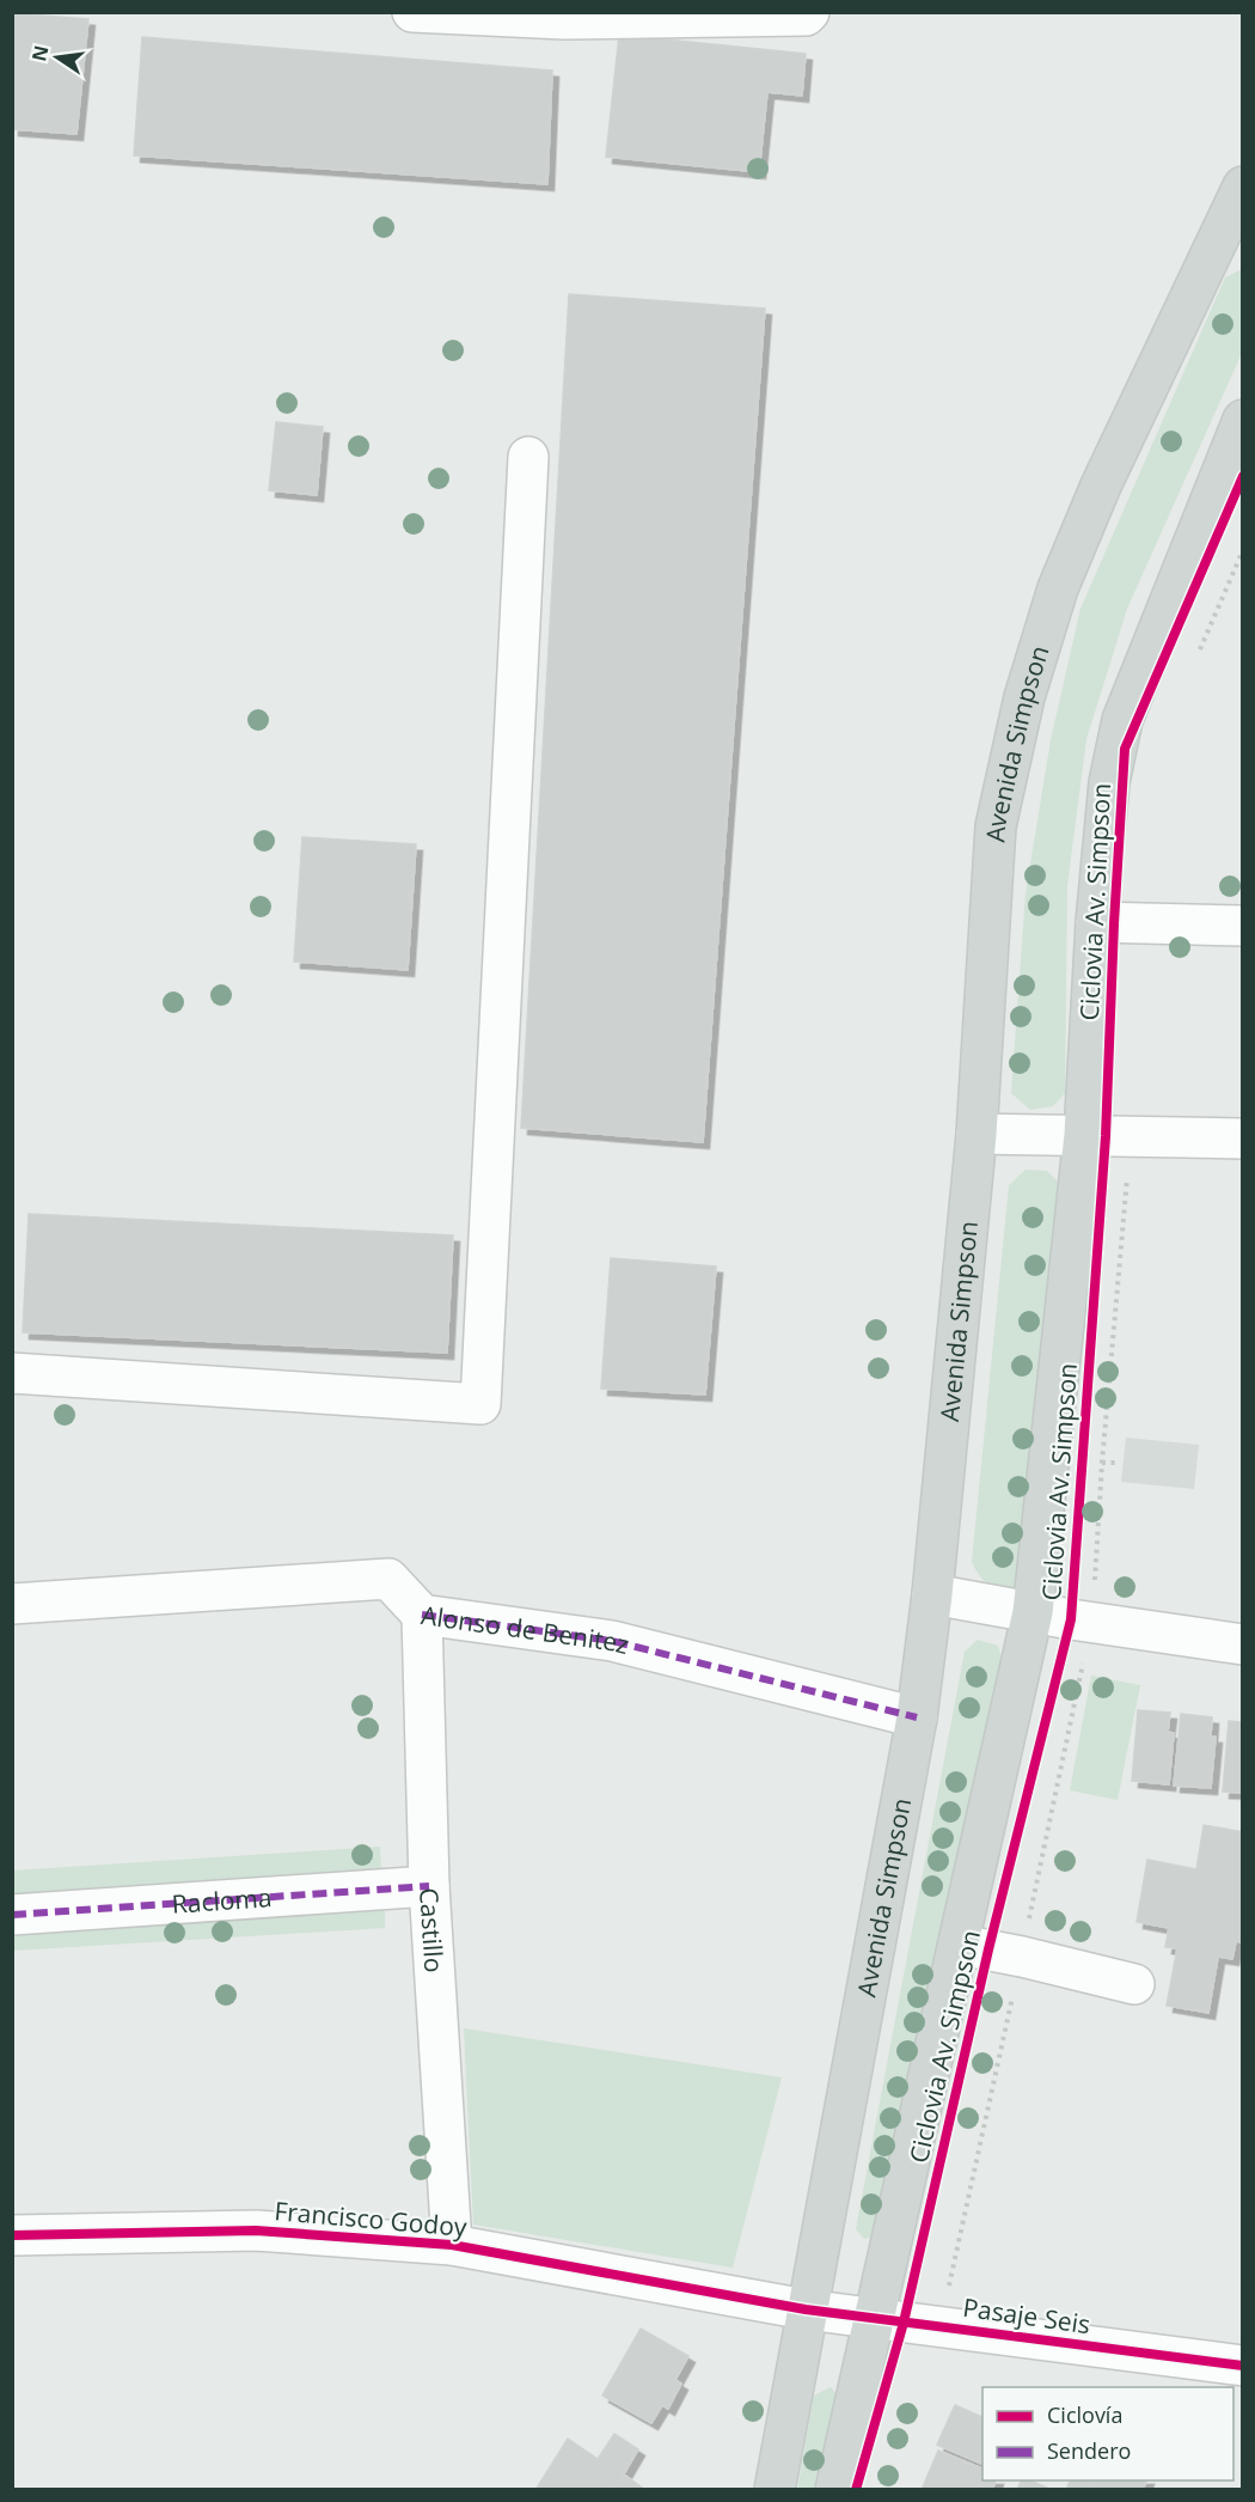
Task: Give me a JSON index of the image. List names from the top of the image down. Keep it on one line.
{"streets":{"main road":["Avenida Simpson"],"street":["Alonso de Benitez","Racloma","Castillo","Francisco Godoy","Pasaje Seis"],"cycle path":["Ciclovia Av. Simpson"]},"crossings":[["Avenida Simpson","Alonso de Benitez"],["Avenida Simpson","Francisco Godoy"],["Avenida Simpson","Pasaje Seis"],["Alonso de Benitez","Castillo"],["Racloma","Castillo"],["Castillo","Francisco Godoy"],["Francisco Godoy","Pasaje Seis"]],"legend":["Ciclovía","Sendero"],"north":"left"}
